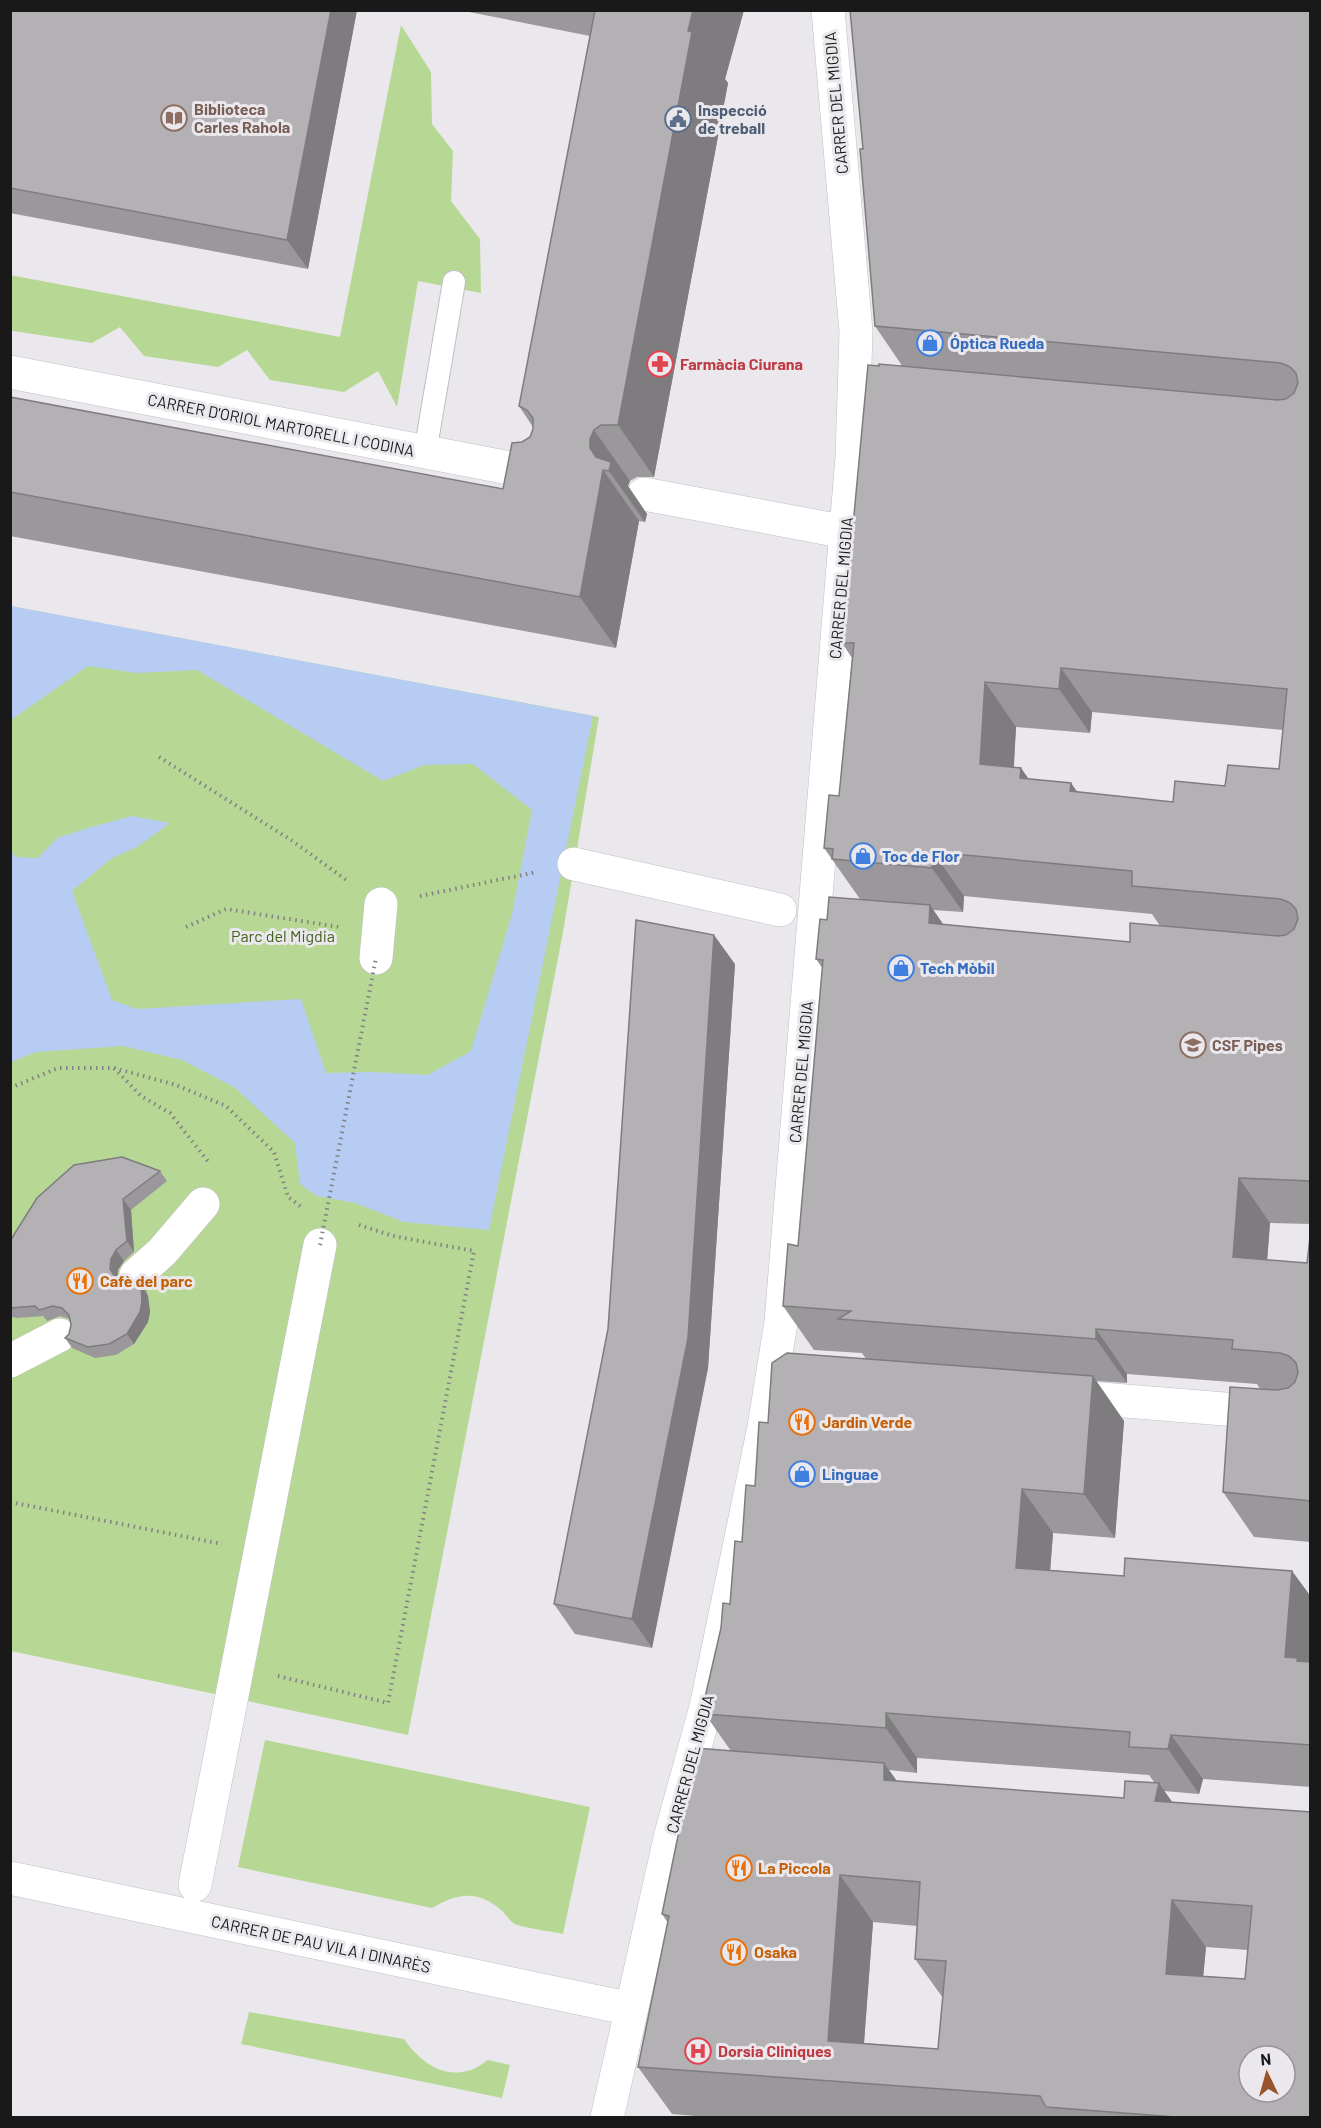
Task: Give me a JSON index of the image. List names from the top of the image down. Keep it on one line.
{"streets":{"street":["CARRER DEL MIGDIA","CARRER D'ORIOL MARTORELL I CODINA","CARRER DE PAU VILA I DINARÈS"]},"crossings":[["CARRER DEL MIGDIA","CARRER DE PAU VILA I DINARÈS"]],"parks":["Parc del Migdia"],"places":{"library":["Biblioteca Carles Rahola"],"public building":["Inspecció de treball"],"shop":["Óptica Rueda","Toc de Flor","Tech Mòbil","Linguae"],"pharmacy":["Farmàcia Ciurana"],"school or university":["CSF Pipes"],"restaurant":["Cafè del parc","Jardin Verde","La Piccola","Osaka"],"hospital":["Dorsia Cliniques"]},"north":"top"}
